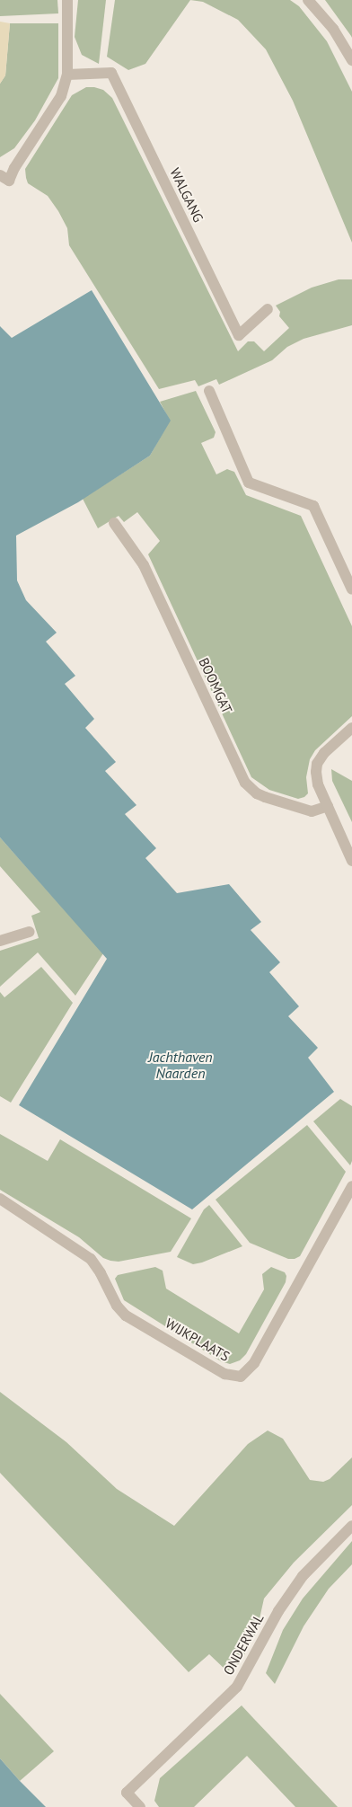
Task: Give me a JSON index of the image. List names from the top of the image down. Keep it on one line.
{"streets":{"street":["WALGANG","BOOMGAT","WIJKPLAATS","ONDERWAL"]},"water":["Jachthaven Naarden"]}
